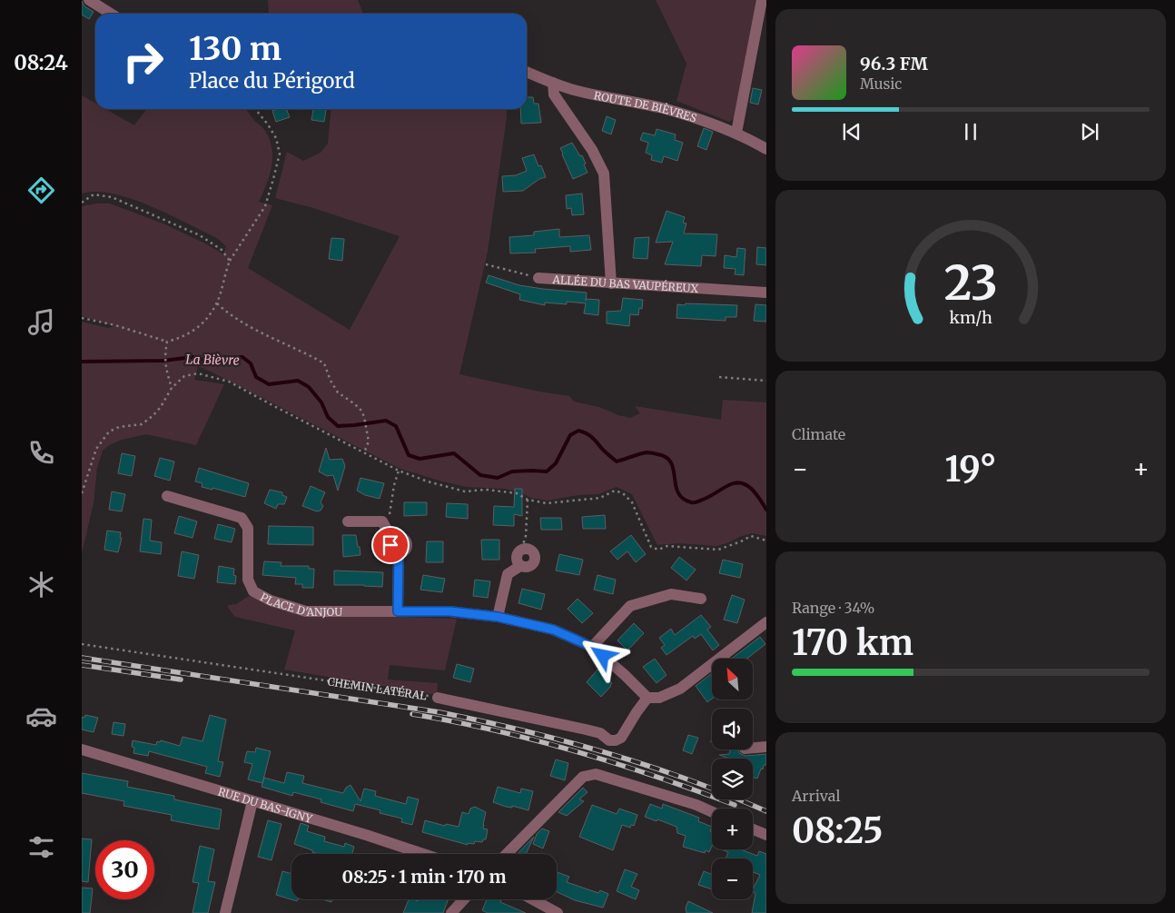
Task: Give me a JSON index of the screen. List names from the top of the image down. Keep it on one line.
{"streets":{"street":["ROUTE DE BIÈVRES","ALLÉE DU BAS VAUPÉREUX","PLACE D'ANJOU","CHEMIN LATÉRAL","RUE DU BAS-IGNY"]},"crossings":[["PLACE D'ANJOU","CHEMIN LATÉRAL"]],"water":["La Bièvre"],"north":"top left","page":{"tabs":"08:24","turn":["130 m","Place du Périgord"],"song":["96.3 FM","Music"],"tile":["Climate",["Range · 34%","170 km"],["Arrival","08:25"]],"heat":["−","19°","+"],"map_buttons":["+","−"],"limit":"30","trip":"08:25 · 1 min · 170 m","gauge":["23","km/h"]}}
